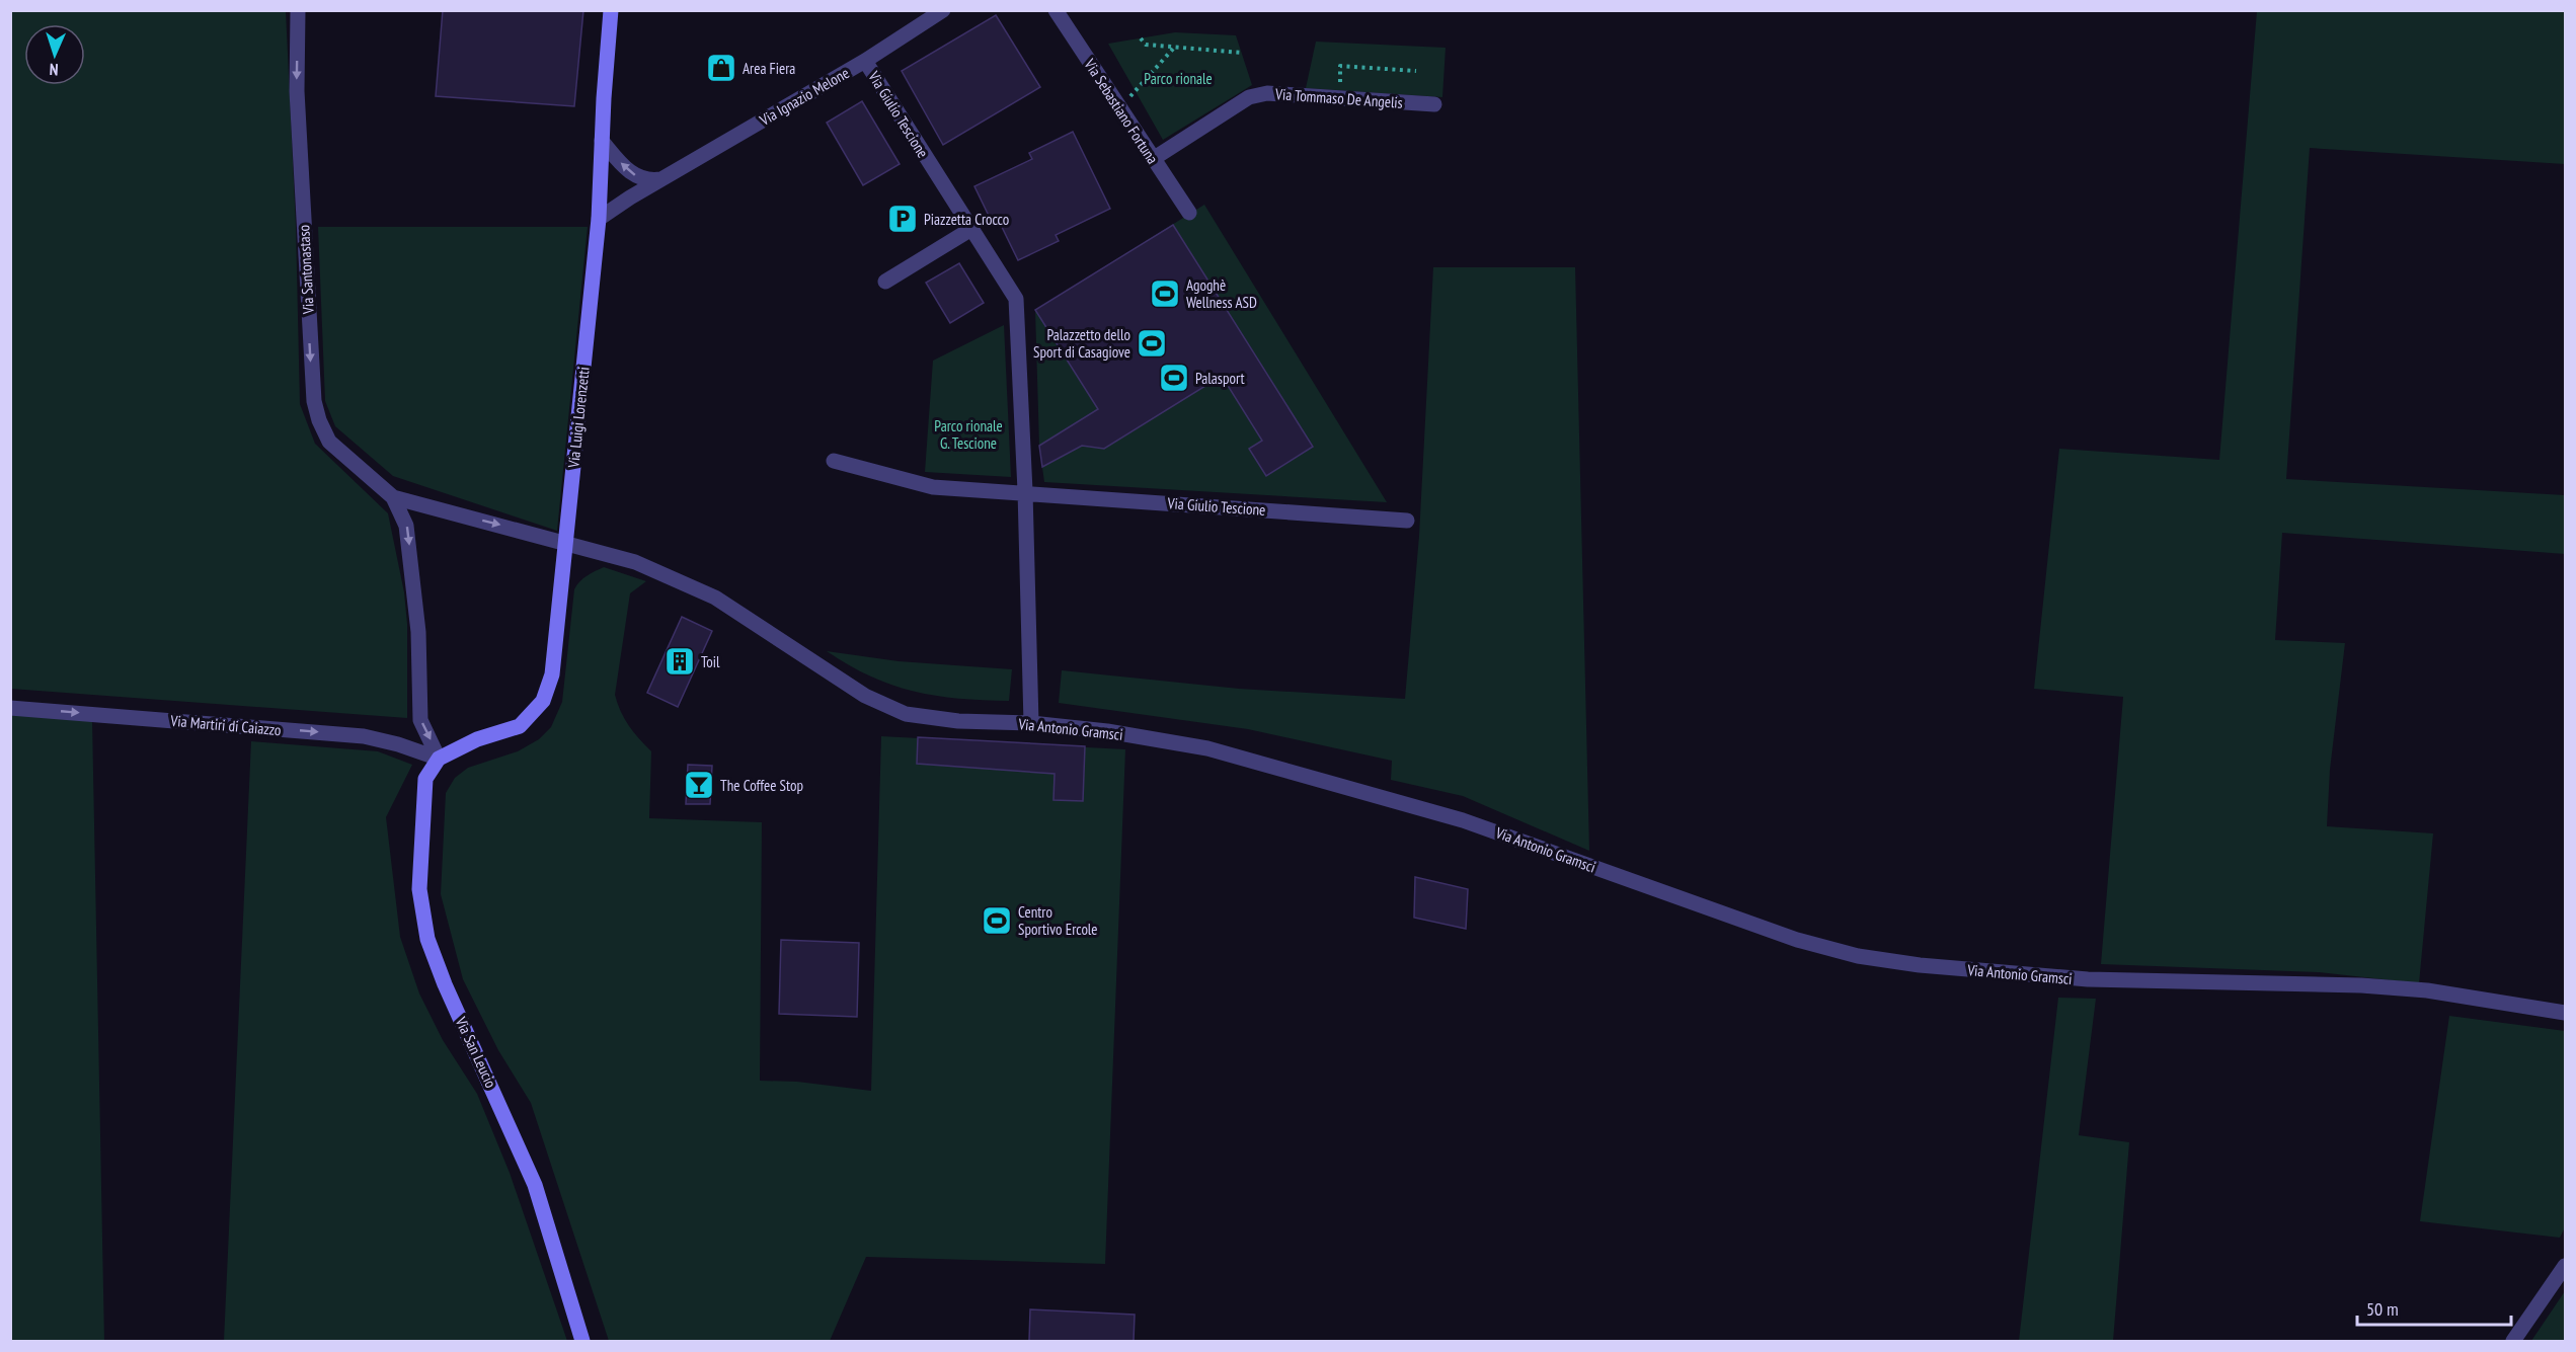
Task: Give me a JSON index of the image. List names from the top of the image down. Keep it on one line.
{"streets":{"street":["Via Ignazio Melone","Via Tommaso De Angelis","Via Sebastiano Fortuna","Via Giulio Tescione","Via Santonastaso","Via Luigi Lorenzetti","Via Martiri di Caiazzo","Via Antonio Gramsci","Via San Leucio"]},"crossings":[["Via Ignazio Melone","Via Giulio Tescione"],["Via Ignazio Melone","Via Luigi Lorenzetti"],["Via Tommaso De Angelis","Via Sebastiano Fortuna"],["Via Giulio Tescione","Via Antonio Gramsci"],["Via Santonastaso","Via Luigi Lorenzetti"],["Via Santonastaso","Via Martiri di Caiazzo"],["Via Santonastaso","Via Antonio Gramsci"],["Via Santonastaso","Via San Leucio"],["Via Luigi Lorenzetti","Via Martiri di Caiazzo"],["Via Luigi Lorenzetti","Via Antonio Gramsci"],["Via Luigi Lorenzetti","Via San Leucio"],["Via Martiri di Caiazzo","Via San Leucio"]],"one_way":["Via Santonastaso","Via Martiri di Caiazzo"],"parks":["Parco rionale","Parco rionale G. Tescione"],"places":{"shop":["Area Fiera"],"parking":["Piazzetta Crocco"],"sports":["Agoghè Wellness ASD","Palazzetto dello Sport di Casagiove","Palasport","Centro Sportivo Ercole"],"building":["Toil"],"bar":["The Coffee Stop"]},"scale_bar":"50 m","north":"bottom"}
